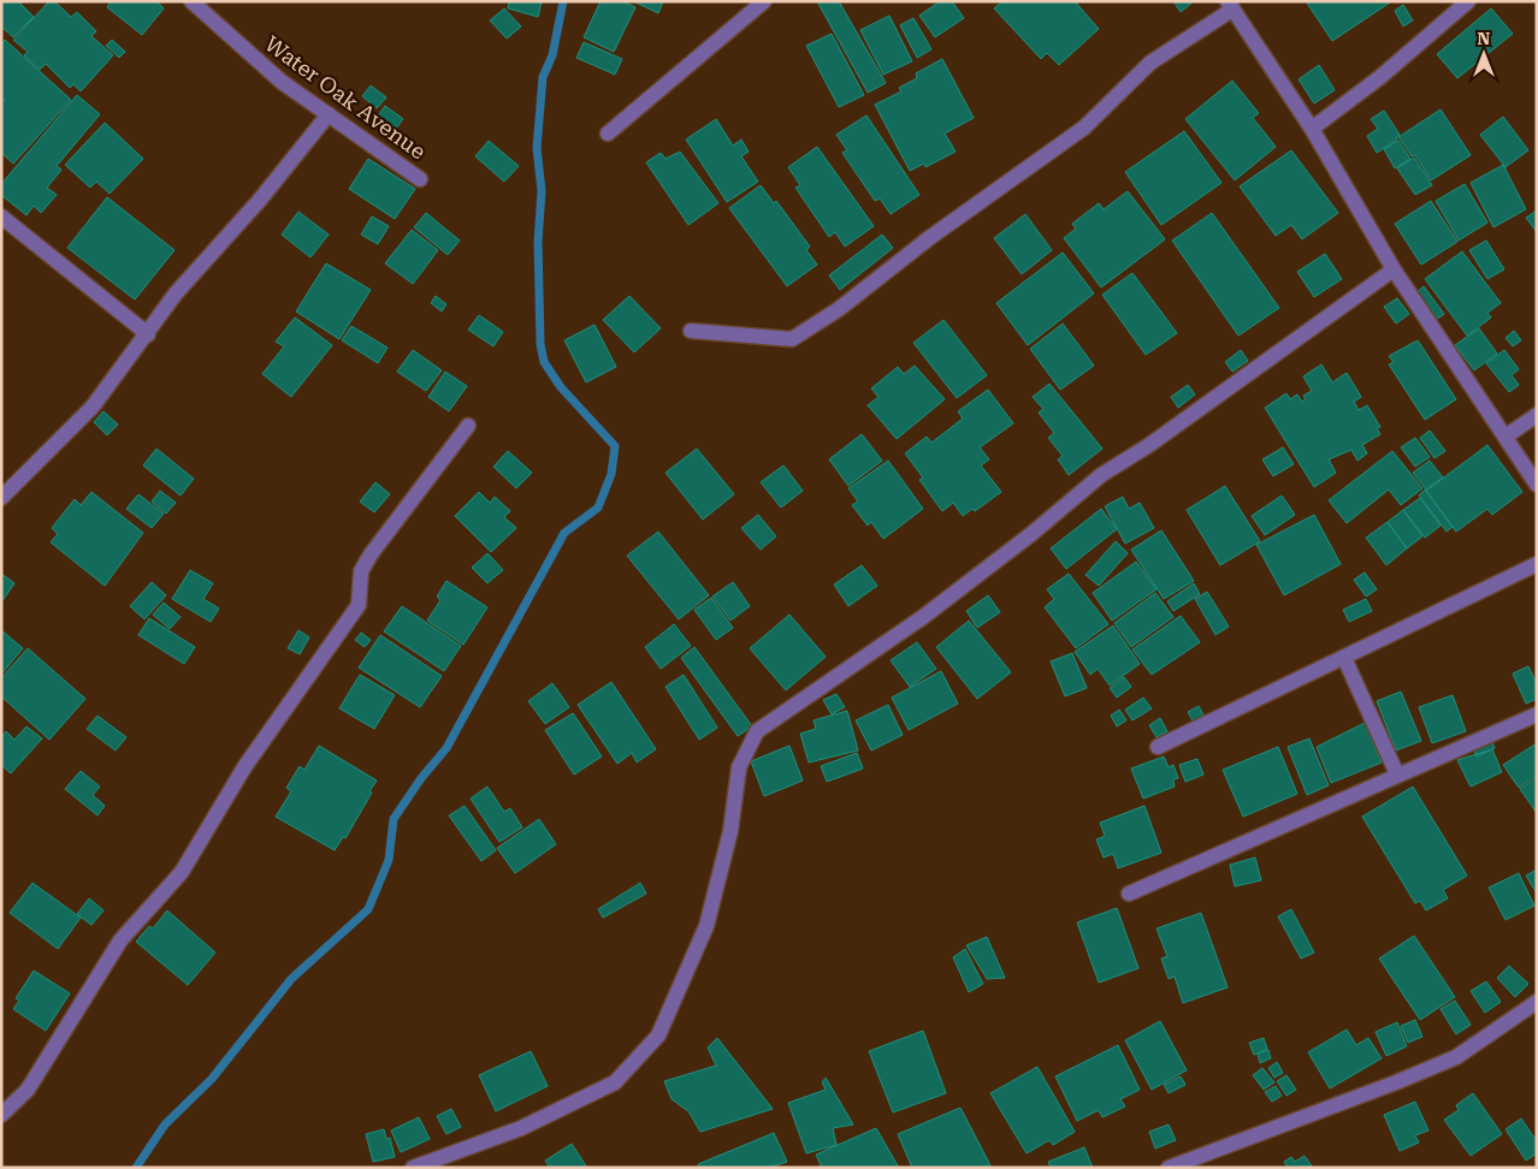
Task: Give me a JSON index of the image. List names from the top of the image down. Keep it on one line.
{"streets":{"street":["Water Oak Avenue"]},"north":"top"}
